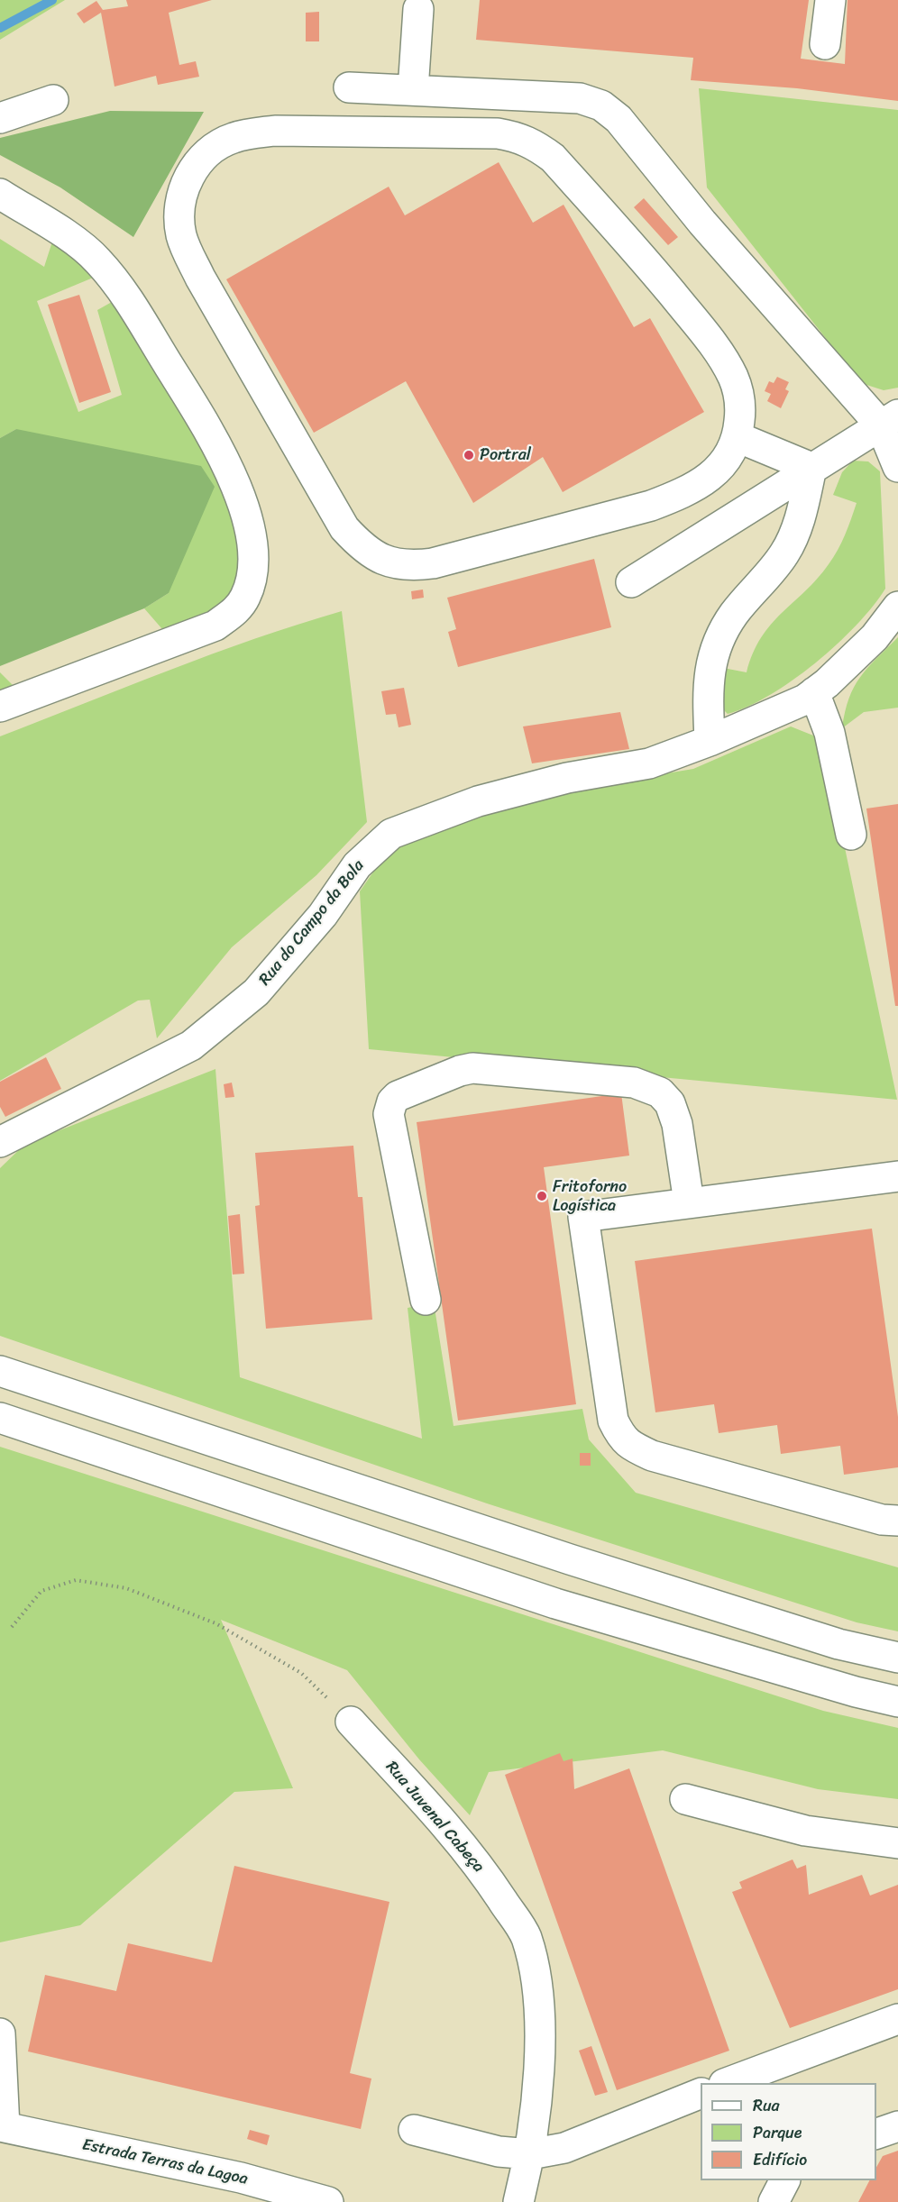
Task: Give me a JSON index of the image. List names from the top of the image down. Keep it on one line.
{"streets":{"street":["Rua do Campo da Bola","Rua Juvenal Cabeça","Estrada Terras da Lagoa"]},"places":["Portral","Fritoforno Logística"],"legend":["Rua","Parque","Edifício"]}
